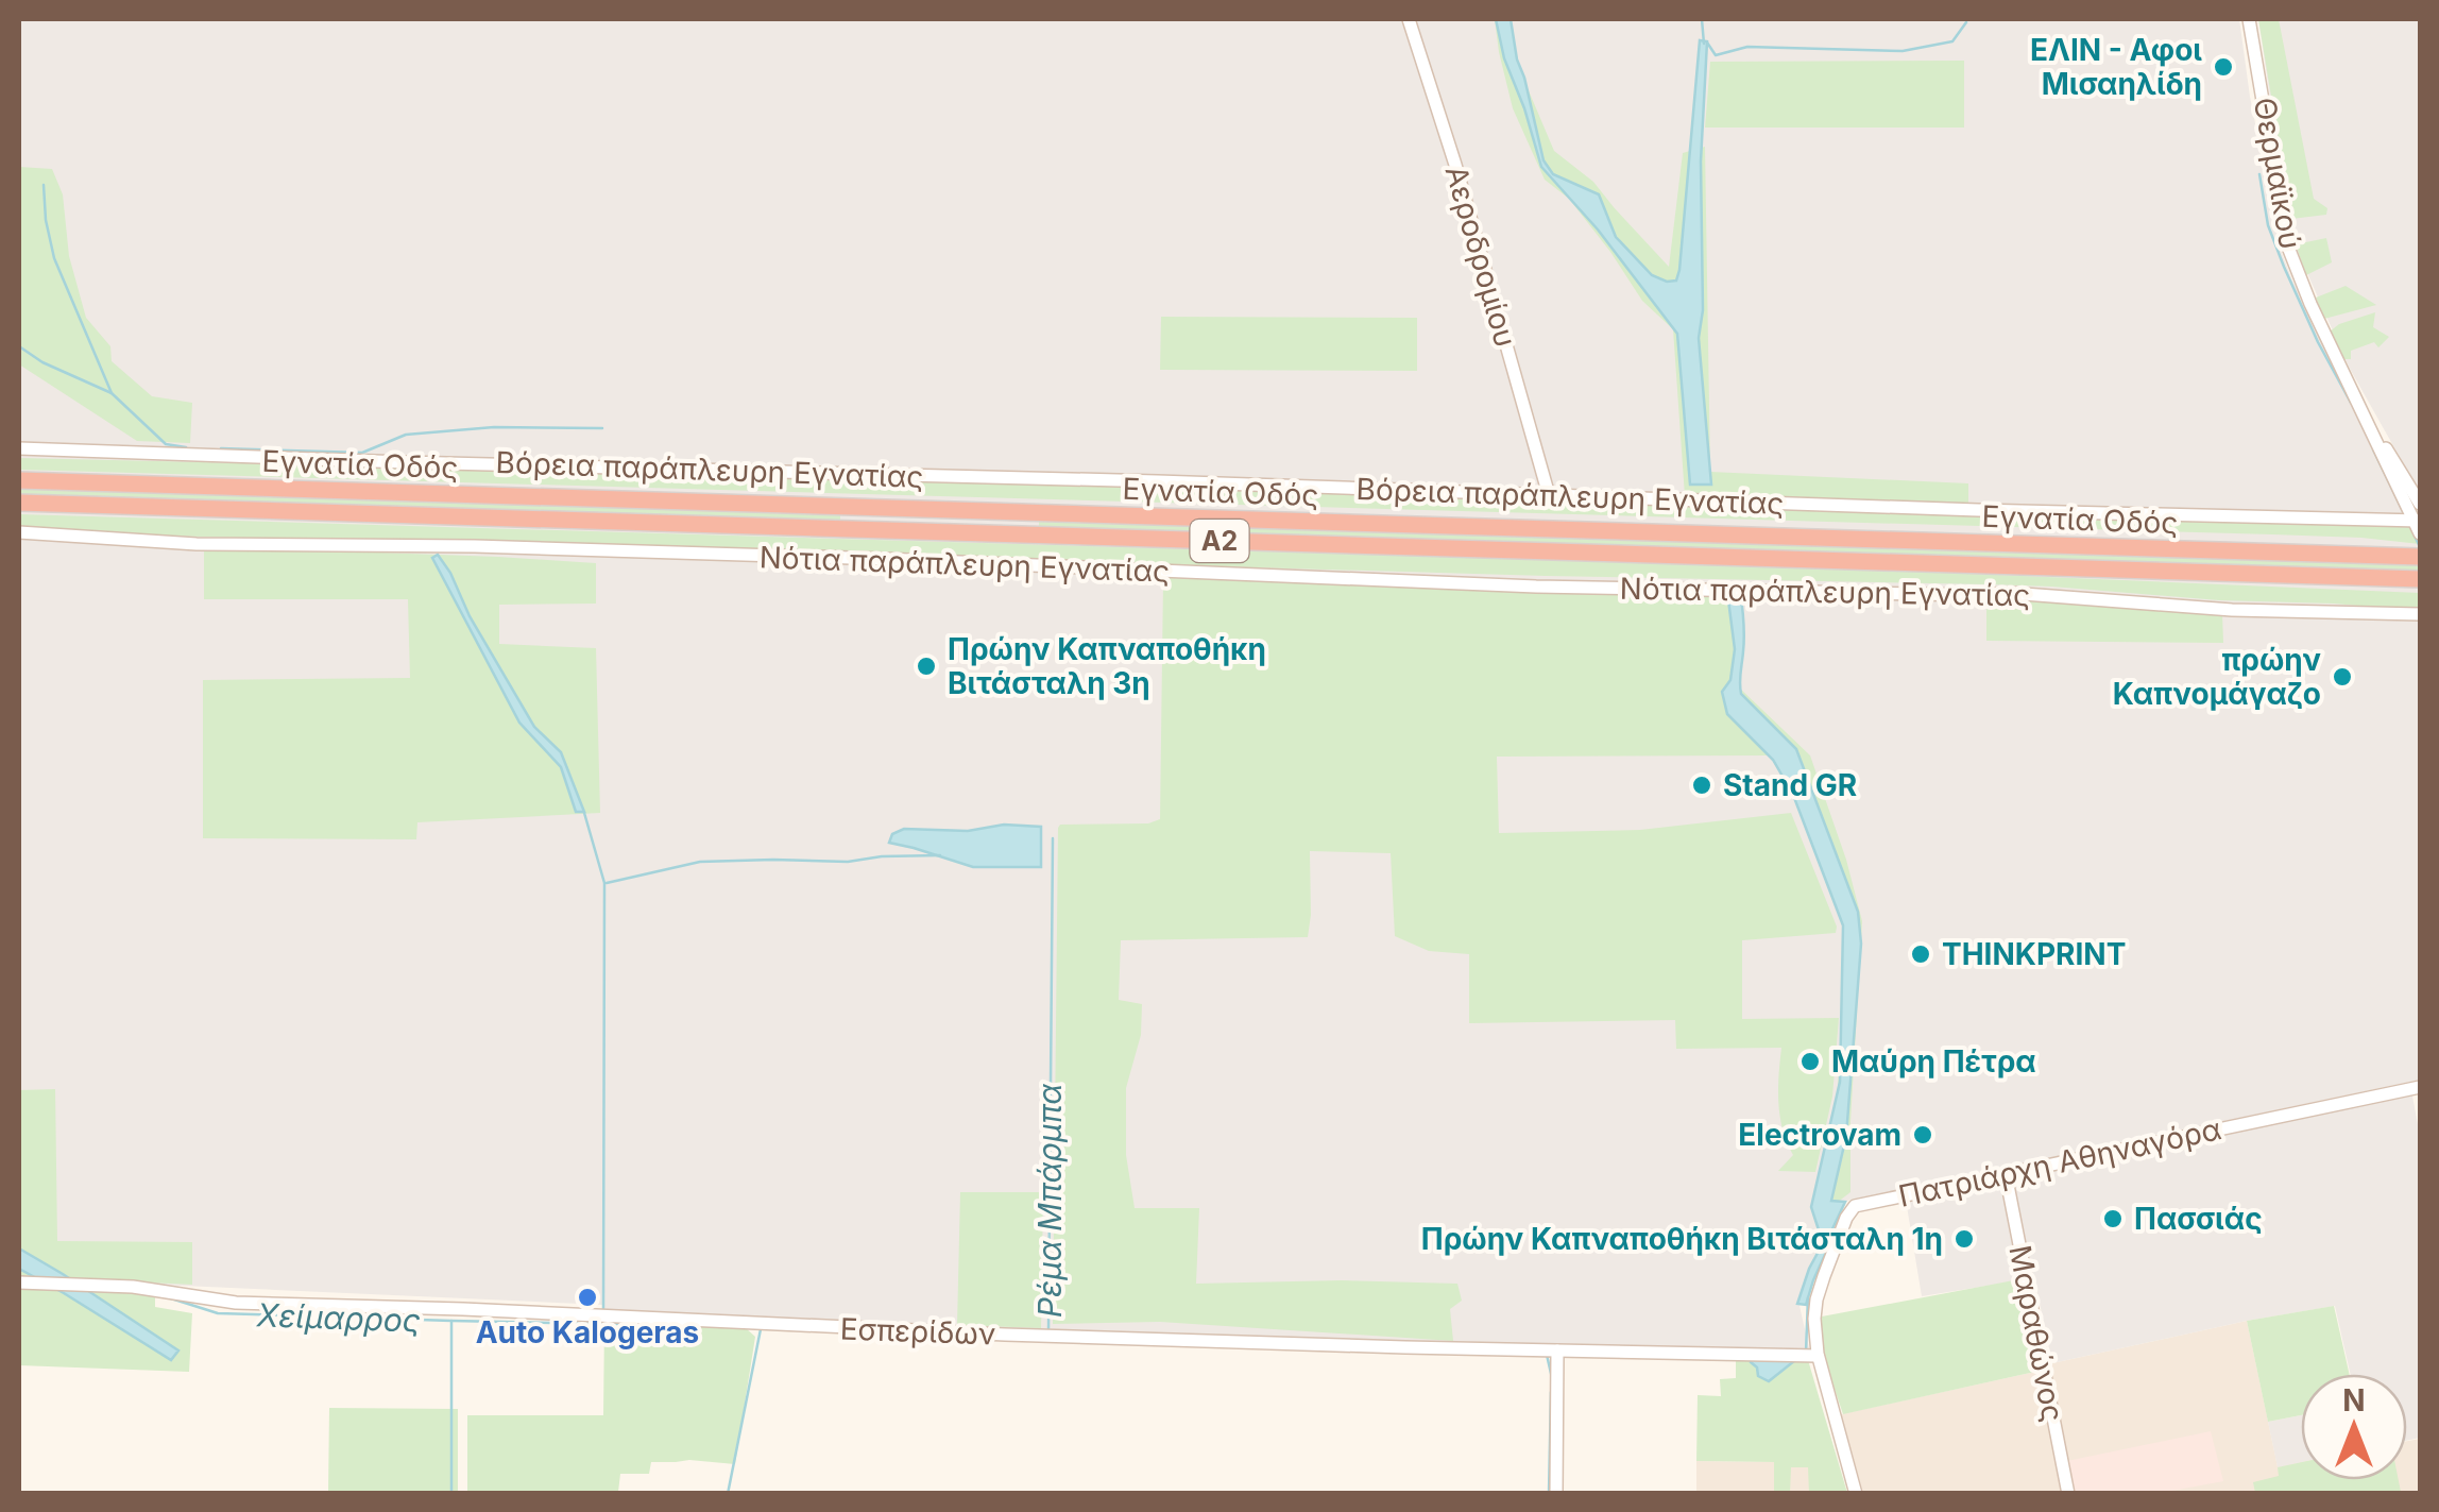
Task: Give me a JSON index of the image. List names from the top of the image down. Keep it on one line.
{"streets":{"highway":["Εγνατία Οδός","Α2"],"street":["Θερμαϊκού","Αεροδρομίου","Βόρεια παράπλευρη Εγνατίας","Νότια παράπλευρη Εγνατίας","Πατριάρχη Αθηναγόρα","Εσπερίδων","Μαραθώνος"]},"crossings":[["Θερμαϊκού","Βόρεια παράπλευρη Εγνατίας"],["Αεροδρομίου","Βόρεια παράπλευρη Εγνατίας"],["Πατριάρχη Αθηναγόρα","Εσπερίδων"],["Πατριάρχη Αθηναγόρα","Μαραθώνος"]],"water":["Ρέμα Μπάρμπα","Χείμαρρος"],"places":["ΕΛΙΝ - Αφοι Μισαηλίδη","Πρώην Καπναποθήκη Βιτάσταλη 3η","πρώην Καπνομάγαζο","Stand GR","THINKPRINT","Μαύρη Πέτρα","Electrovam","Πασσιάς","Πρώην Καπναποθήκη Βιτάσταλη 1η","Auto Kalogeras"],"north":"top"}
